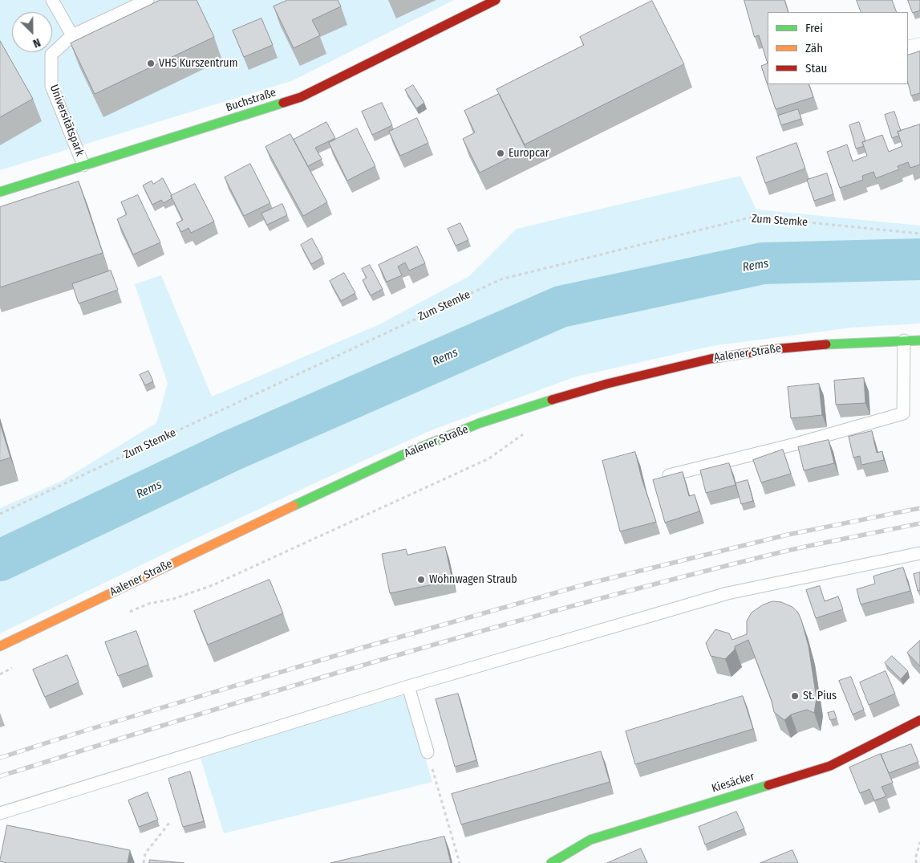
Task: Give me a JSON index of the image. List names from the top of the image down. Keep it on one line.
{"streets":{"main road":["Buchstraße","Aalener Straße","Kiesäcker"],"lane":["Universitätspark"],"path":["Zum Stemke"]},"crossings":[["Buchstraße","Universitätspark"]],"water":["Rems"],"places":["VHS Kurszentrum","Europcar","Wohnwagen Straub","St. Pius"],"legend":["Frei","Zäh","Stau"],"north":"bottom right"}
